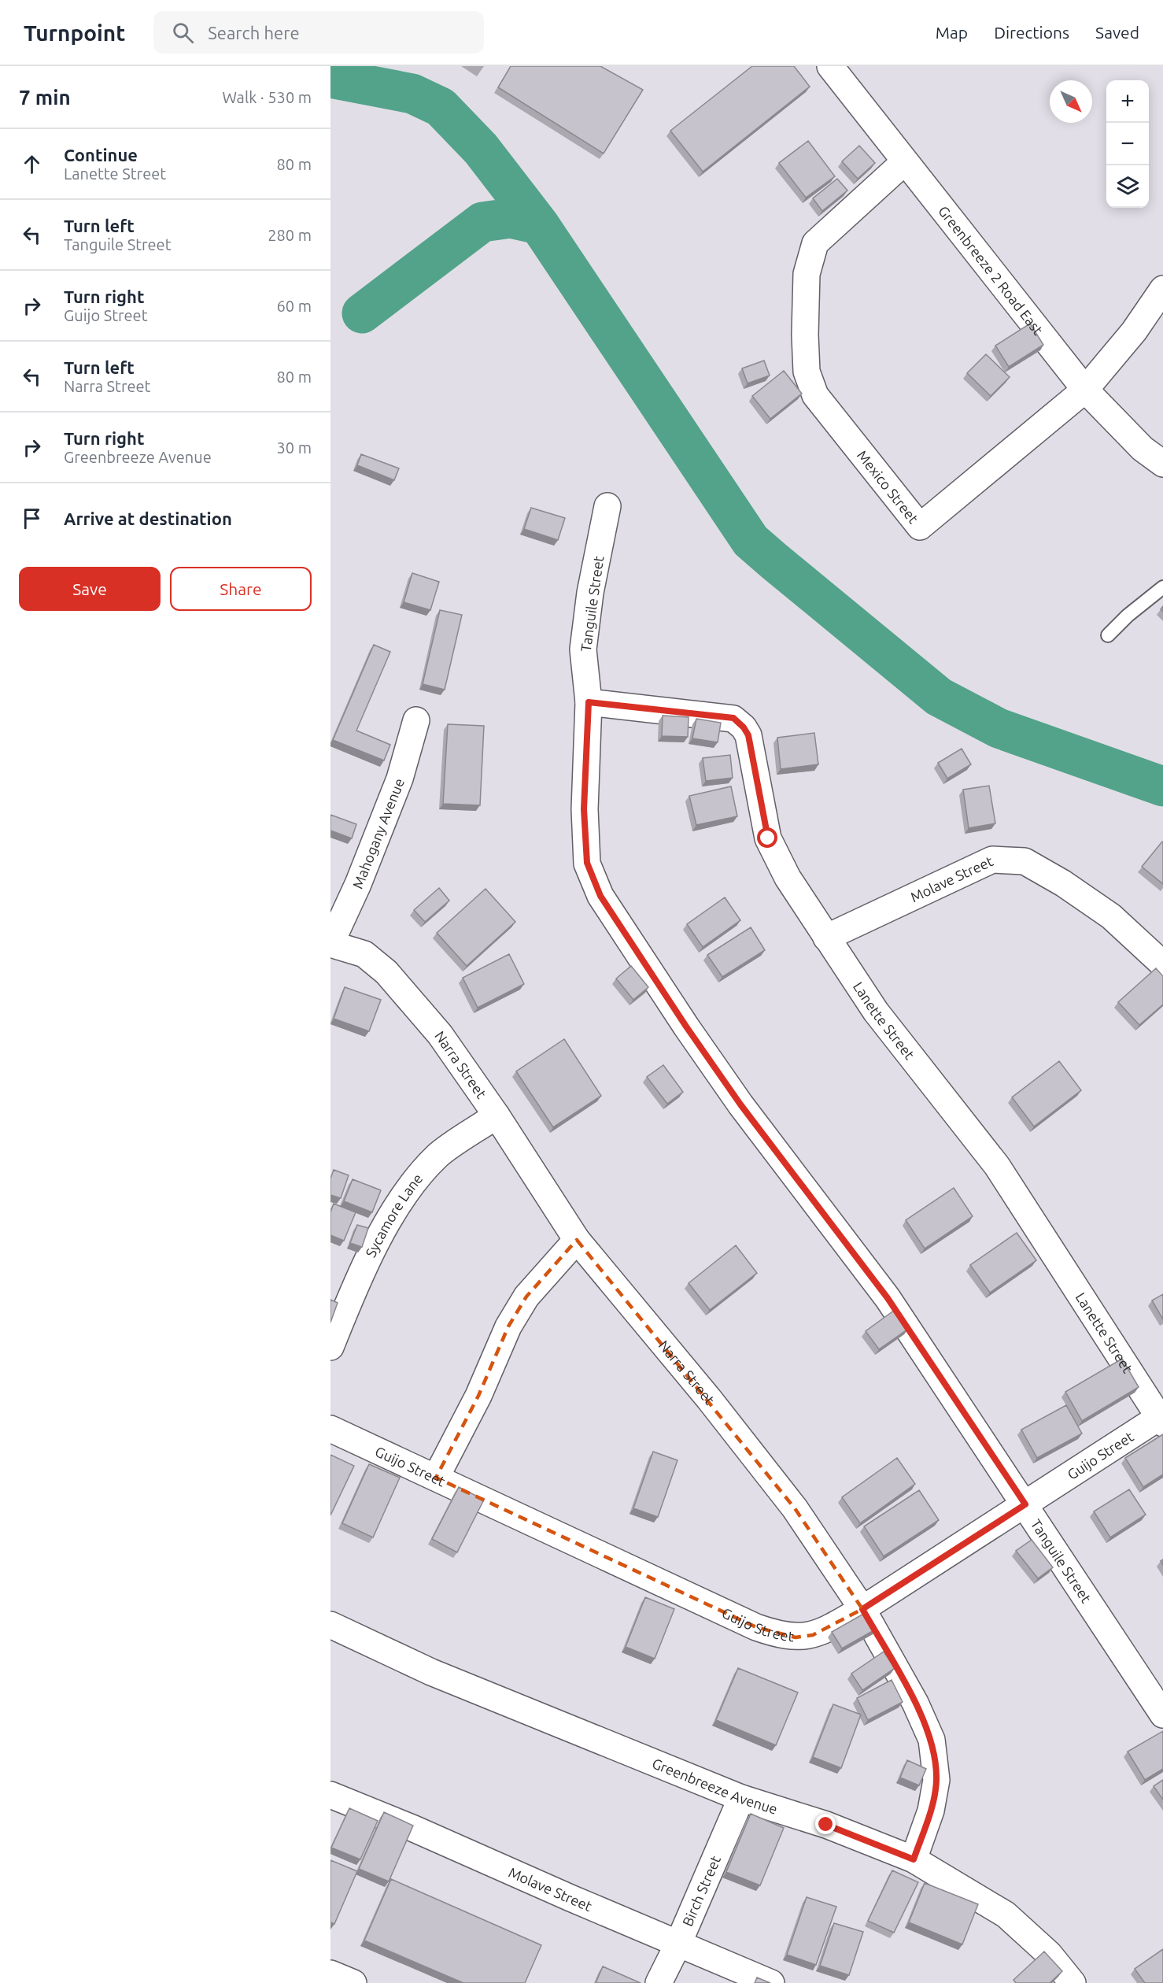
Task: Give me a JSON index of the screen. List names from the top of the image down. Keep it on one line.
{"streets":{"street":["Greenbreeze 2 Road East","Mexico Street","Tanguile Street","Mahogany Avenue","Molave Street","Lanette Street","Narra Street","Sycamore Lane","Guijo Street","Greenbreeze Avenue","Birch Street"]},"crossings":[["Greenbreeze 2 Road East","Mexico Street"],["Tanguile Street","Lanette Street"],["Tanguile Street","Guijo Street"],["Mahogany Avenue","Narra Street"],["Molave Street","Lanette Street"],["Molave Street","Birch Street"],["Lanette Street","Guijo Street"],["Narra Street","Sycamore Lane"],["Narra Street","Guijo Street"],["Narra Street","Greenbreeze Avenue"],["Greenbreeze Avenue","Birch Street"]],"north":"bottom right","page":{"header":"Turnpoint","search":"Search here","nav":["Map","Directions","Saved"],"heading":["7 min","Walk · 530 m"],"map_buttons":["+","−"],"list":[["Continue","Lanette Street","80 m"],["Turn left","Tanguile Street","280 m"],["Turn right","Guijo Street","60 m"],["Turn left","Narra Street","80 m"],["Turn right","Greenbreeze Avenue","30 m"],"Arrive at destination"],"buttons":["Save","Share"]}}
